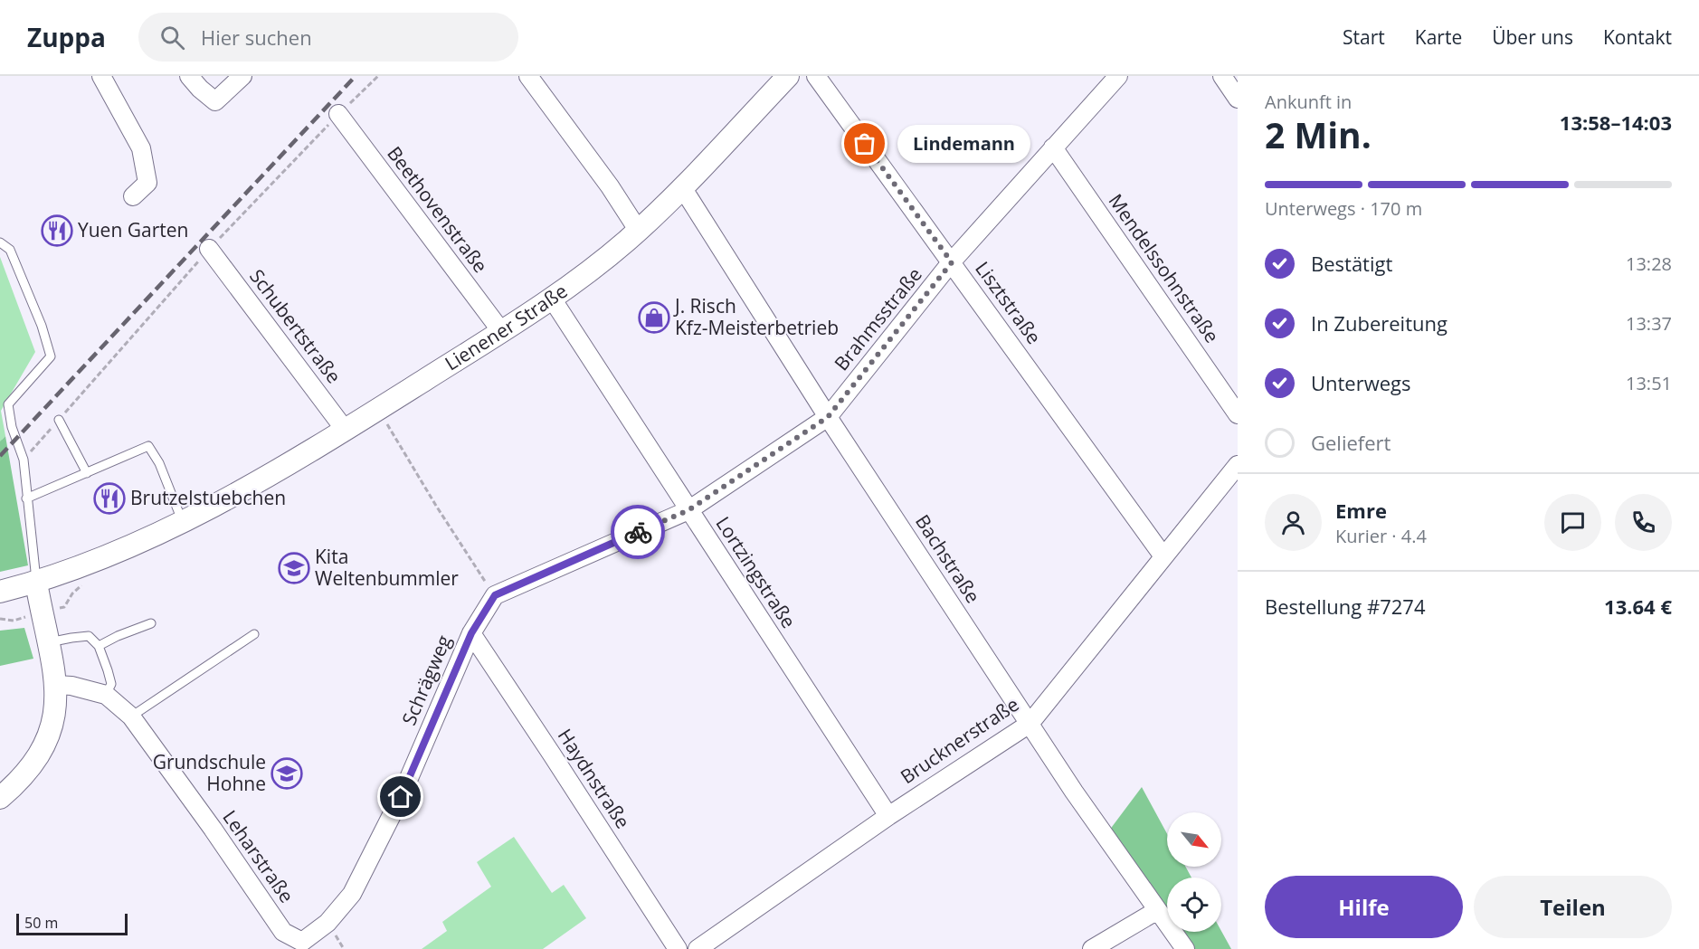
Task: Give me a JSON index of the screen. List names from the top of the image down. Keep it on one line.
{"streets":{"street":["Beethovenstraße","Mendelssohnstraße","Lisztstraße","Brahmsstraße","Schubertstraße","Lienener Straße","Bachstraße","Lortzingstraße","Schrägweg","Brucknerstraße","Haydnstraße","Leharstraße"]},"crossings":[["Beethovenstraße","Lienener Straße"],["Mendelssohnstraße","Brahmsstraße"],["Lisztstraße","Brahmsstraße"],["Lisztstraße","Brucknerstraße"],["Brahmsstraße","Bachstraße"],["Brahmsstraße","Lortzingstraße"],["Schubertstraße","Lienener Straße"],["Lienener Straße","Bachstraße"],["Lienener Straße","Lortzingstraße"],["Bachstraße","Brucknerstraße"],["Lortzingstraße","Brucknerstraße"],["Schrägweg","Haydnstraße"],["Schrägweg","Leharstraße"]],"places":{"other":["Lindemann"],"restaurant":["Yuen Garten","Brutzelstuebchen"],"shop":["J. Risch Kfz-Meisterbetrieb"],"school or university":["Kita Weltenbummler","Grundschule Hohne"]},"scale_bar":"50 m","north":"bottom right","page":{"header":"Zuppa","search":"Hier suchen","nav":["Start","Karte","Über uns","Kontakt"],"heading":["2 Min.","Ankunft in","13:58–14:03"],"panel":["Emre","Kurier · 4.4","Bestellung #7274","13.64 €"],"bubble":"Lindemann","bar":"Unterwegs · 170 m","list":[["Bestätigt","13:28"],["In Zubereitung","13:37"],["Unterwegs","13:51"],"Geliefert"],"buttons":["Hilfe","Teilen"],"scale":"50 m"}}
